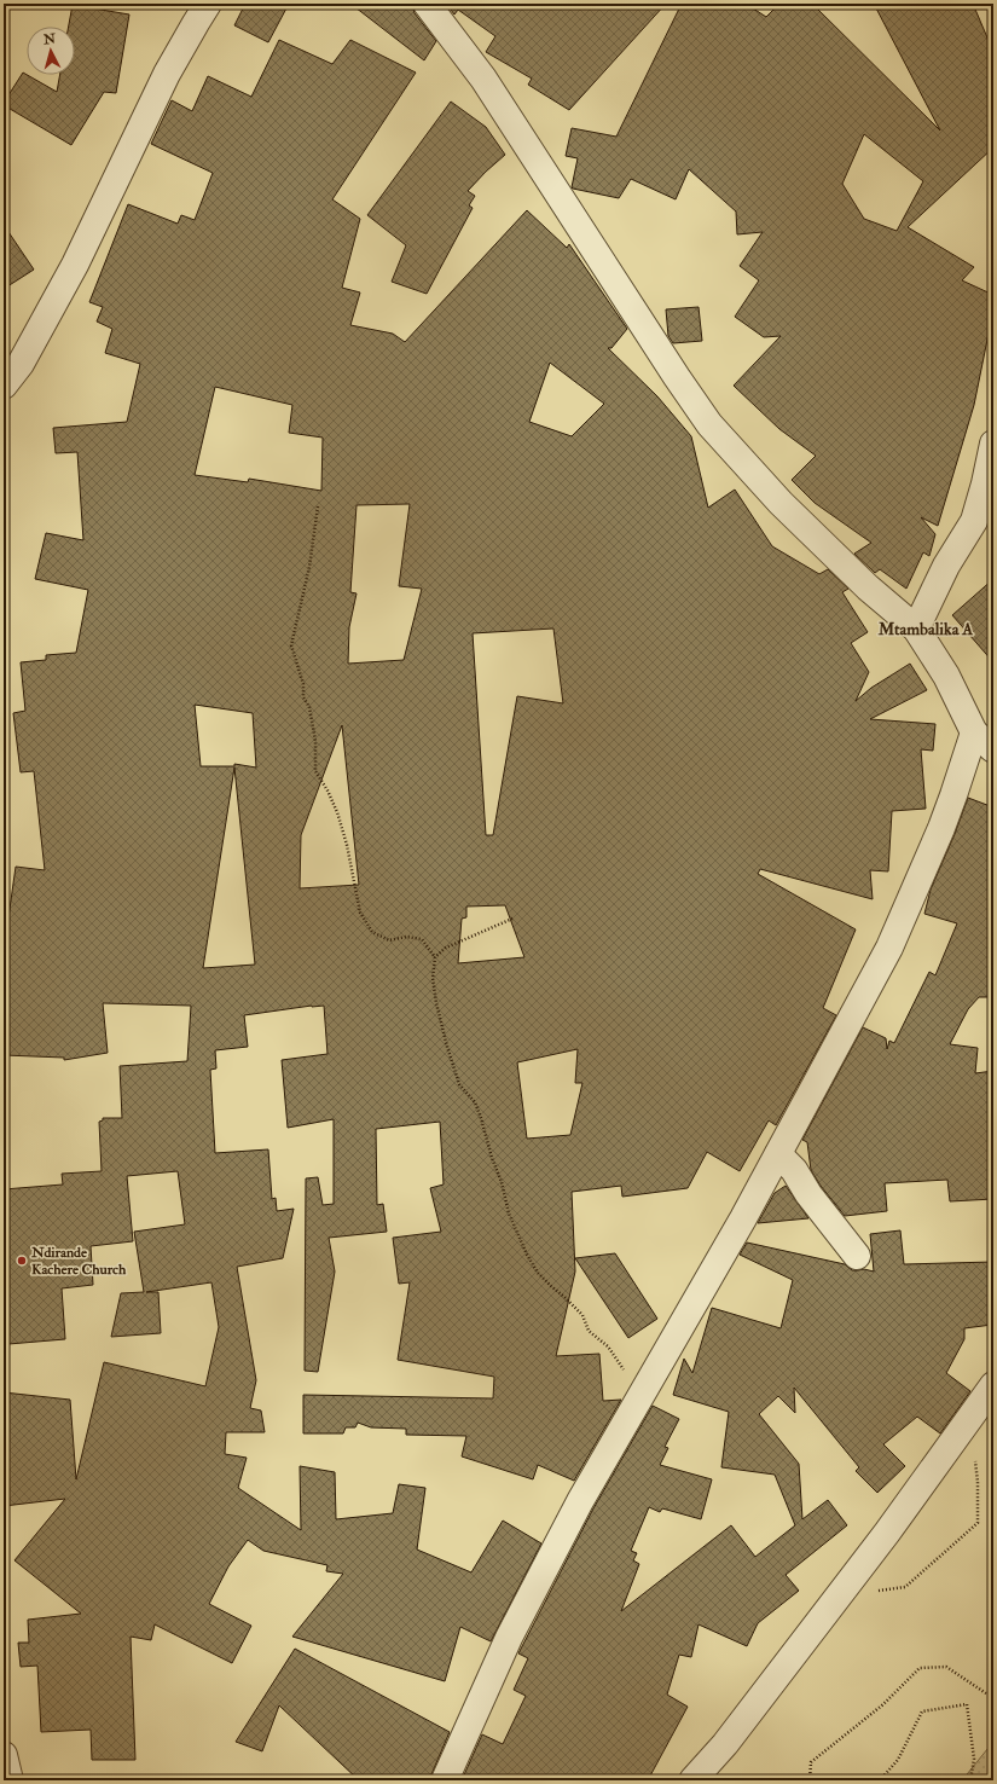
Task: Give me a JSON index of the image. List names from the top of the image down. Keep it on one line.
{"districts":["Mtambalika A"],"places":["Ndirande Kachere Church"],"north":"top"}
